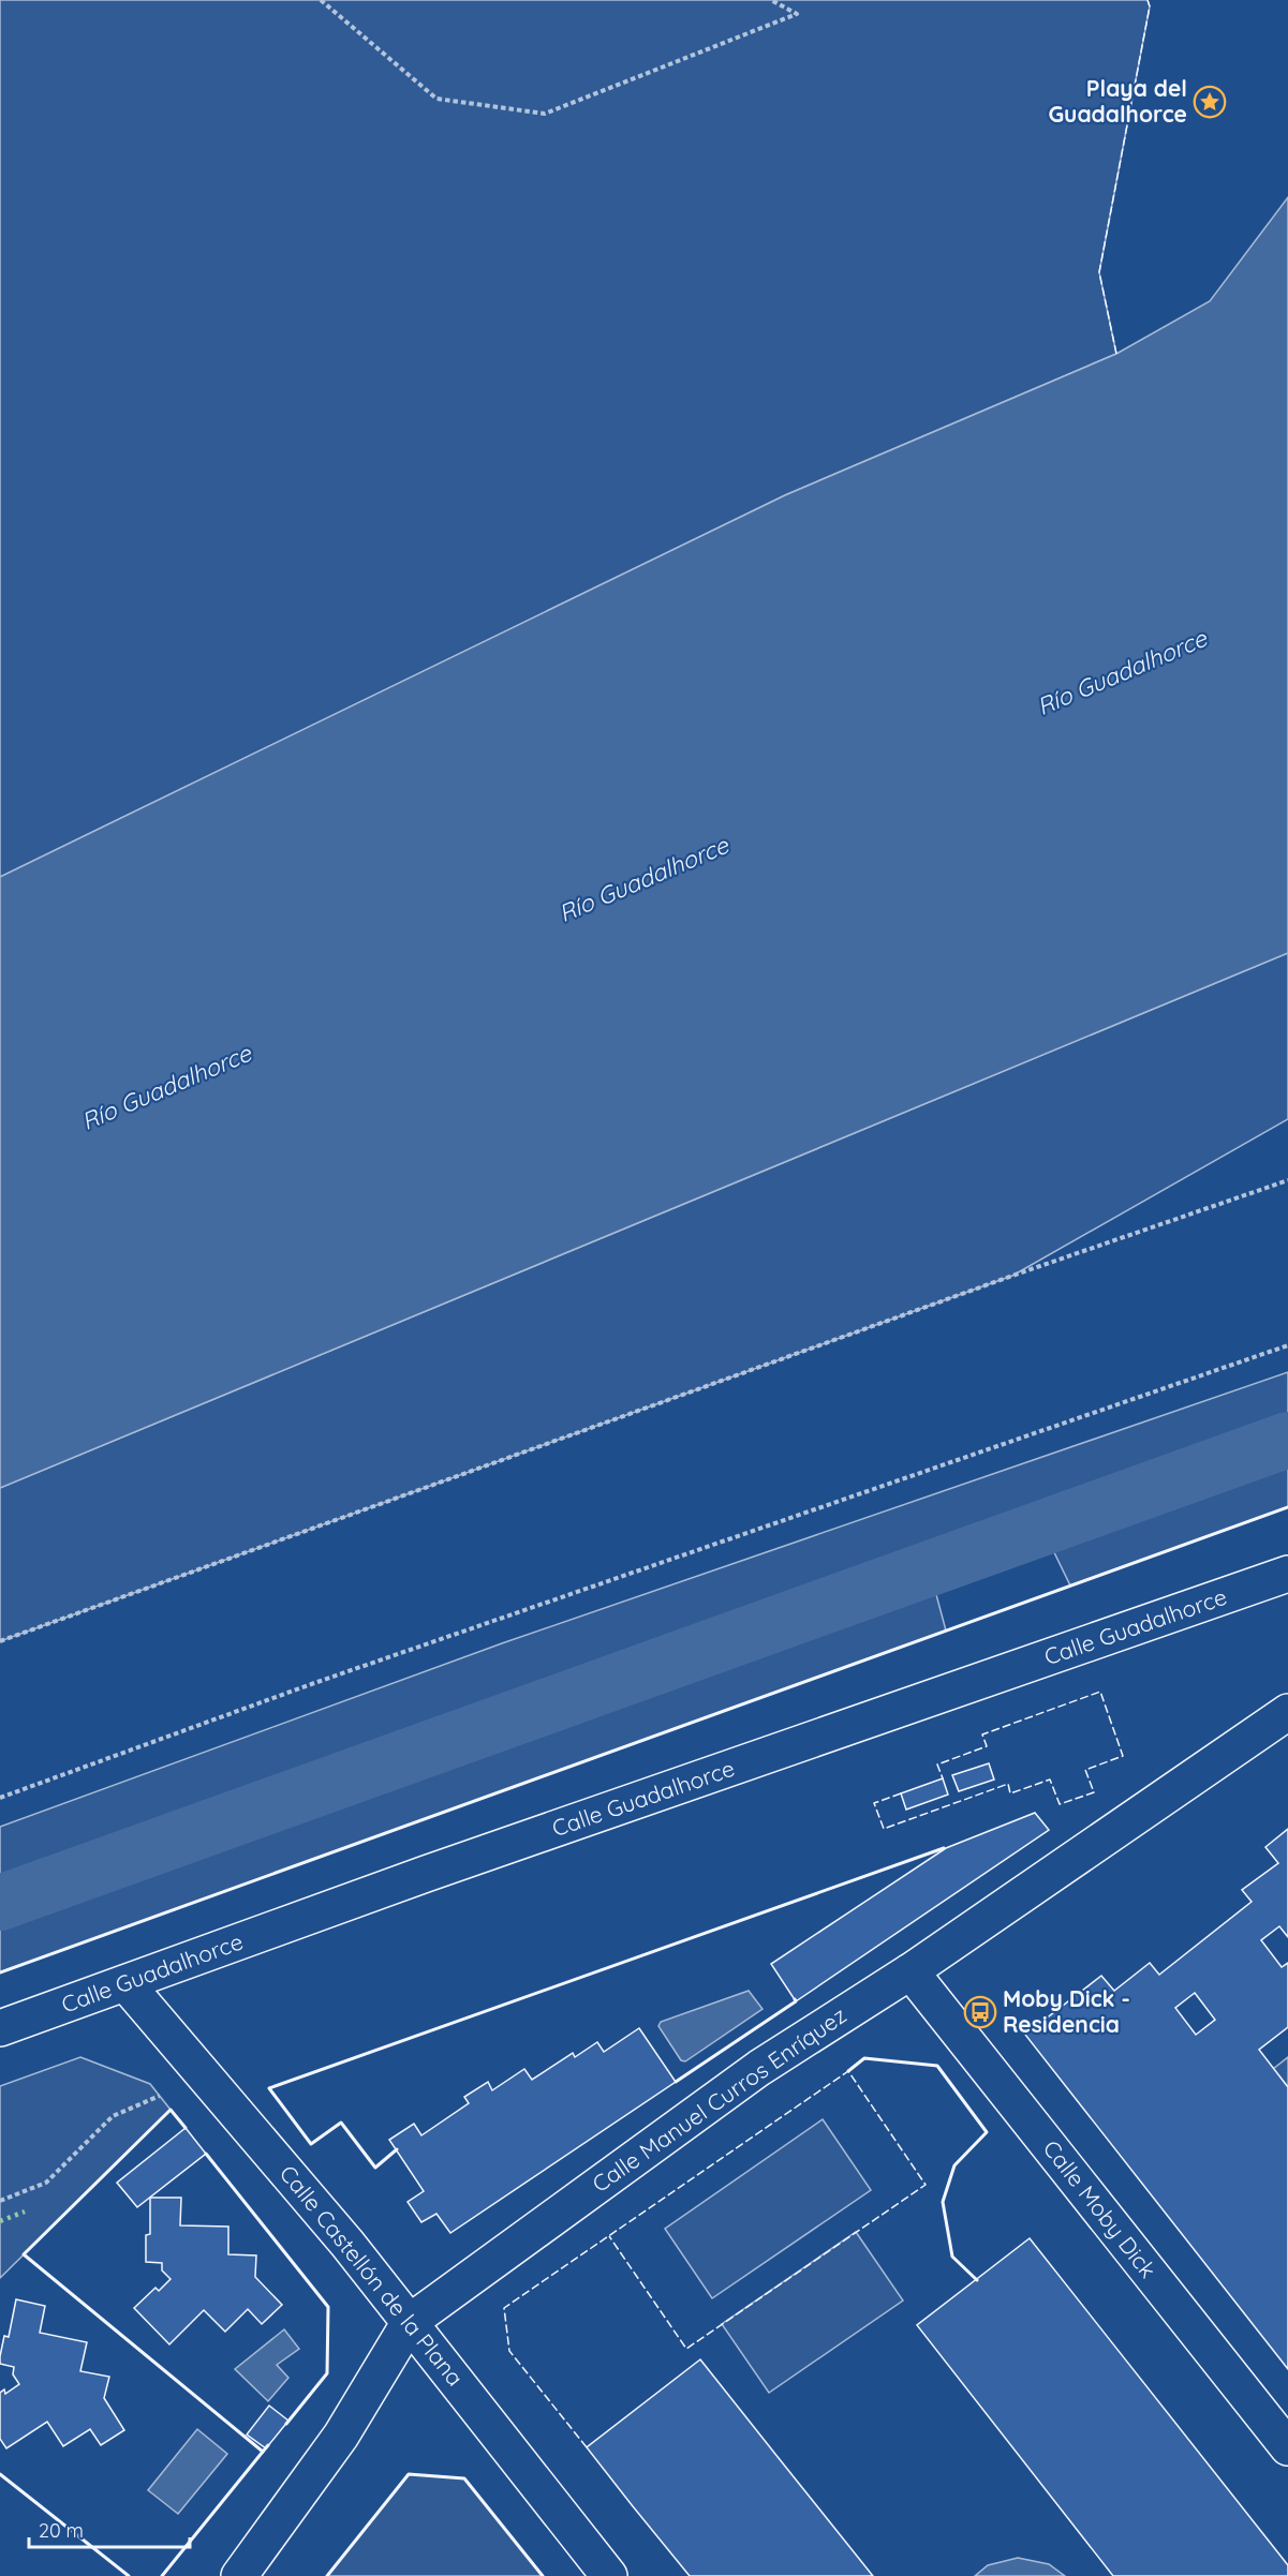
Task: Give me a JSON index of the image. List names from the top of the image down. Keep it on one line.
{"streets":{"street":["Calle Guadalhorce","Calle Manuel Curros Enríquez","Calle Moby Dick","Calle Castellón de la Plana"]},"crossings":[["Calle Guadalhorce","Calle Castellón de la Plana"],["Calle Manuel Curros Enríquez","Calle Moby Dick"],["Calle Manuel Curros Enríquez","Calle Castellón de la Plana"]],"water":["Río Guadalhorce"],"places":{"place":["Playa del Guadalhorce"],"bus stop":["Moby Dick - Residencia"]},"scale_bar":"20 m"}
